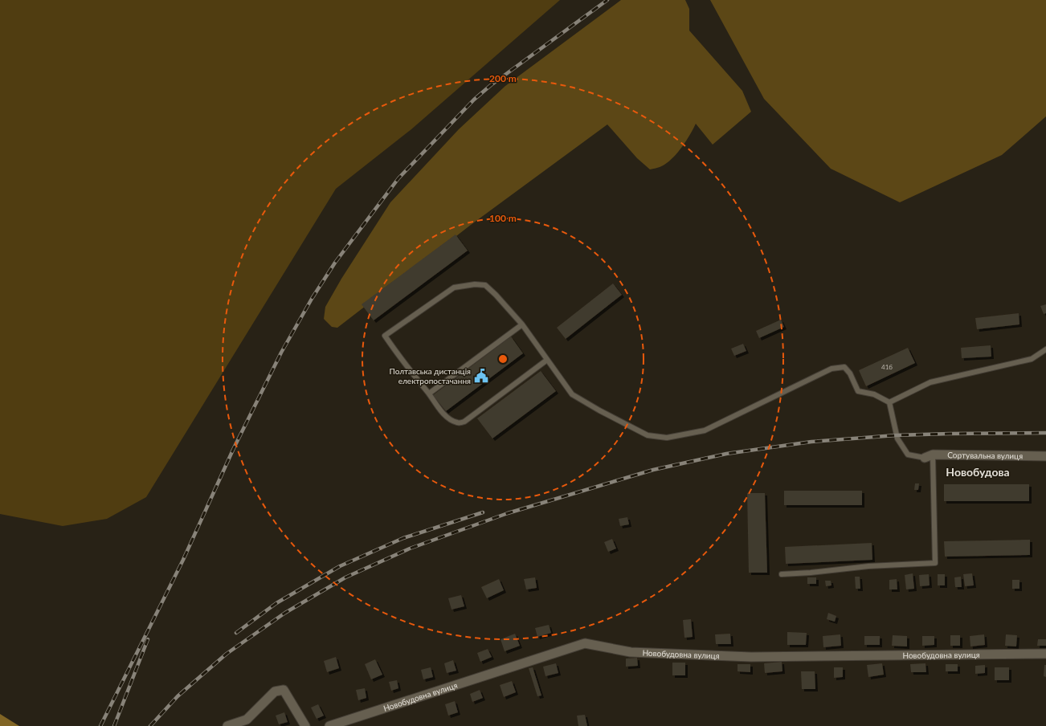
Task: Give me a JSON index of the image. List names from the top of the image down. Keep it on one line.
{"streets":{"street":["Сортувальна вулиця","Новобудовна вулиця"]},"districts":["Новобудова"],"places":{"public building":["Полтавська дистанція електропостачання"]},"house_numbers":["41б"],"rings":["200 m","100 m"]}
